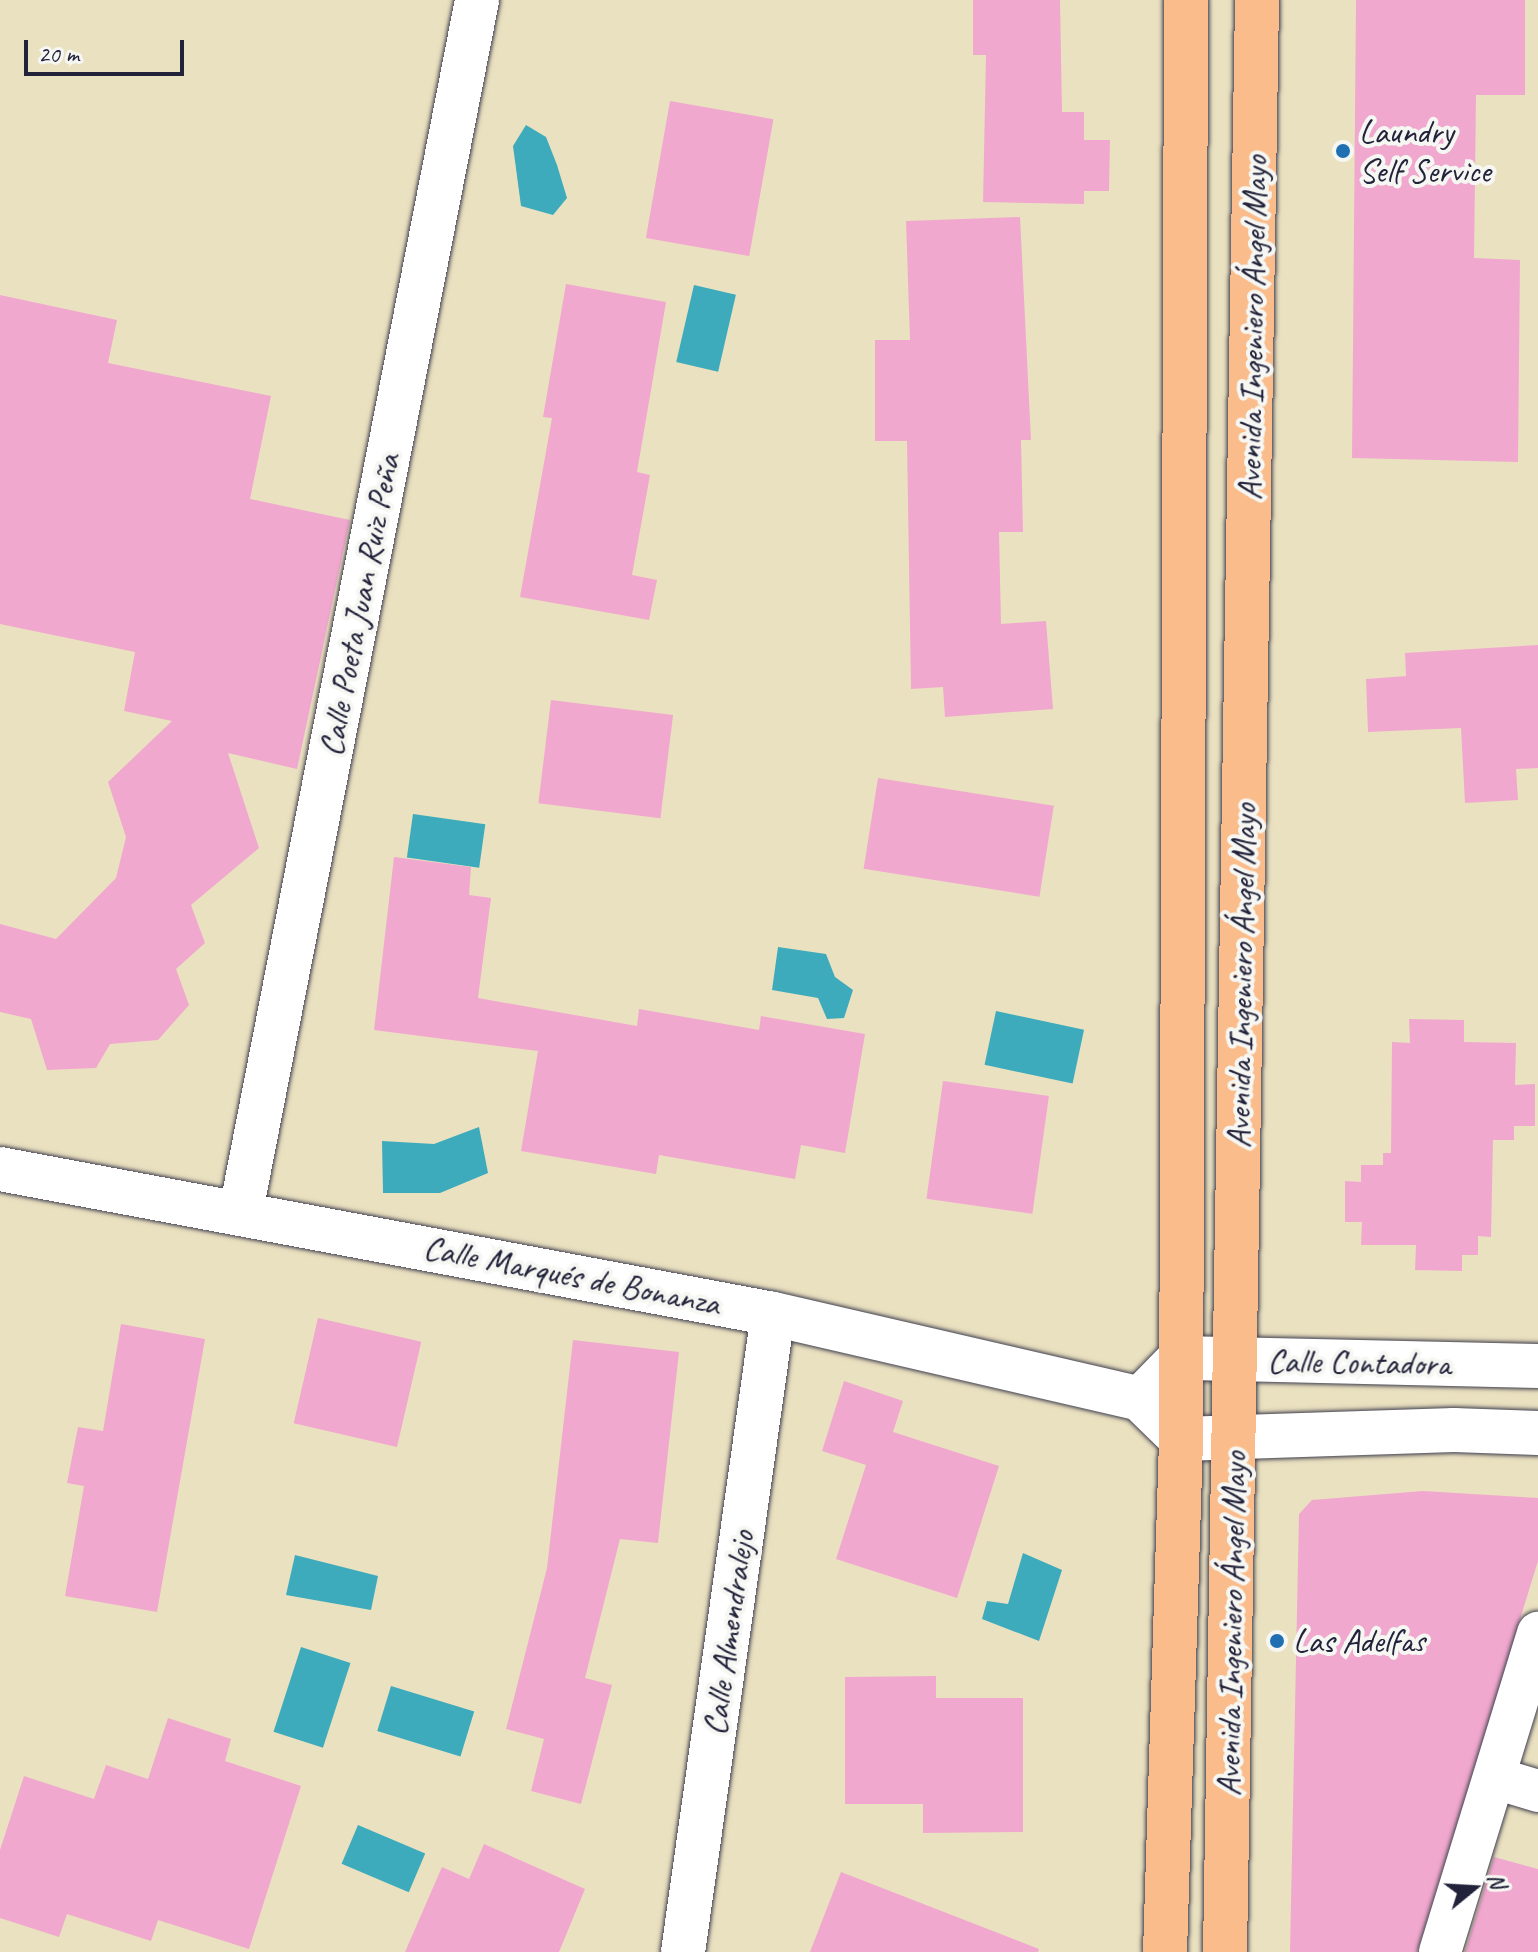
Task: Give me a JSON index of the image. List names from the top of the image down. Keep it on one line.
{"streets":{"main road":["Avenida Ingeniero Ángel Mayo"],"street":["Calle Poeta Juan Ruiz Peña","Calle Marqués de Bonanza","Calle Contadora","Calle Almendralejo"]},"crossings":[["Avenida Ingeniero Ángel Mayo","Calle Contadora"],["Calle Poeta Juan Ruiz Peña","Calle Marqués de Bonanza"],["Calle Marqués de Bonanza","Calle Almendralejo"]],"places":["Laundry Self Service","Las Adelfas"],"scale_bar":"20 m","north":"right"}
